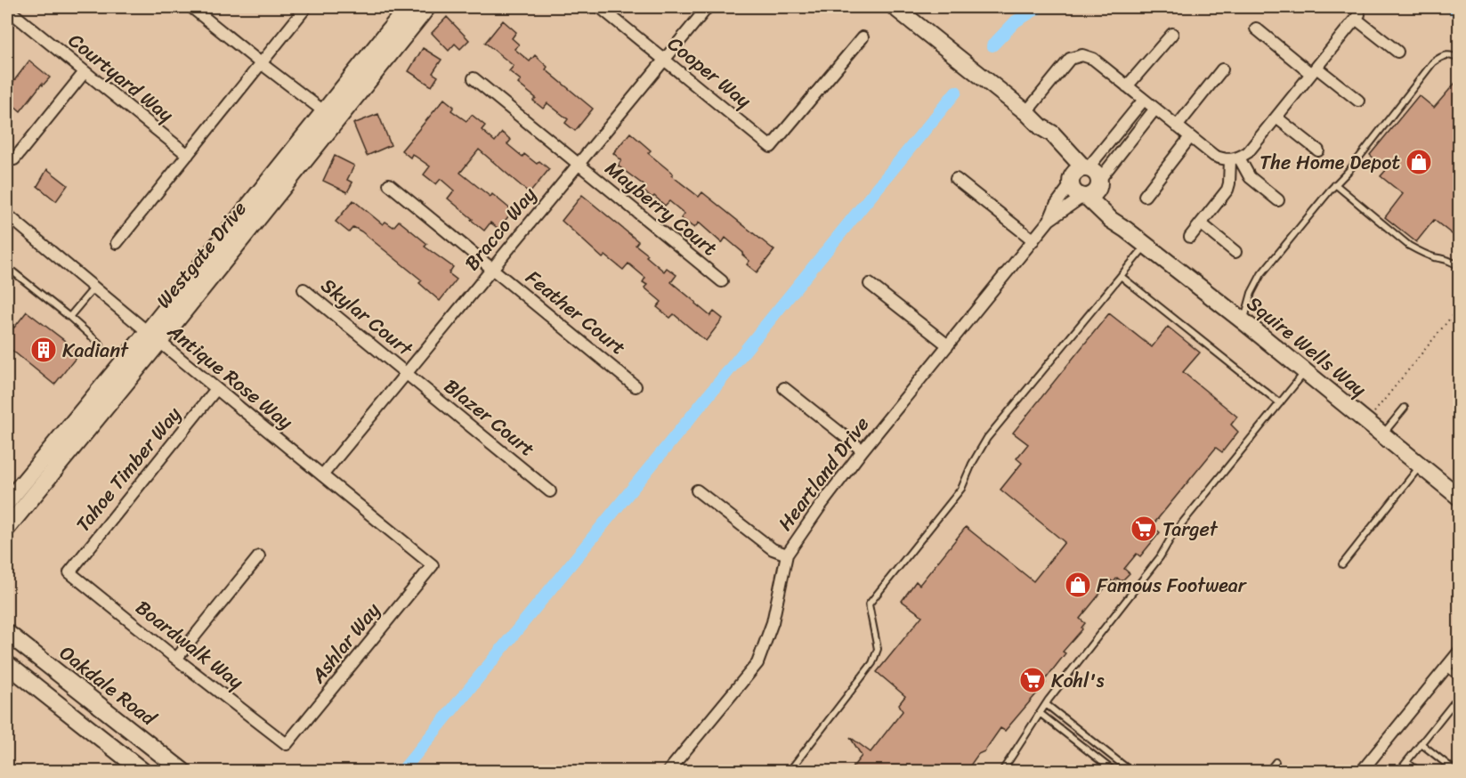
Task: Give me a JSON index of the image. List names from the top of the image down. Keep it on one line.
{"streets":{"street":["Cooper Way","Courtyard Way","Mayberry Court","Bracco Way","Westgate Drive","Feather Court","Skylar Court","Squire Wells Way","Antique Rose Way","Blazer Court","Tahoe Timber Way","Heartland Drive","Ashlar Way","Boardwalk Way","Oakdale Road"]},"crossings":[["Cooper Way","Bracco Way"],["Mayberry Court","Bracco Way"],["Bracco Way","Feather Court"],["Bracco Way","Skylar Court"],["Bracco Way","Antique Rose Way"],["Bracco Way","Blazer Court"],["Westgate Drive","Antique Rose Way"],["Skylar Court","Blazer Court"],["Squire Wells Way","Heartland Drive"],["Antique Rose Way","Tahoe Timber Way"],["Antique Rose Way","Ashlar Way"],["Tahoe Timber Way","Boardwalk Way"],["Ashlar Way","Boardwalk Way"]],"places":{"shop":["The Home Depot","Famous Footwear"],"building":["Kadiant"],"supermarket":["Target","Kohl's"]}}
